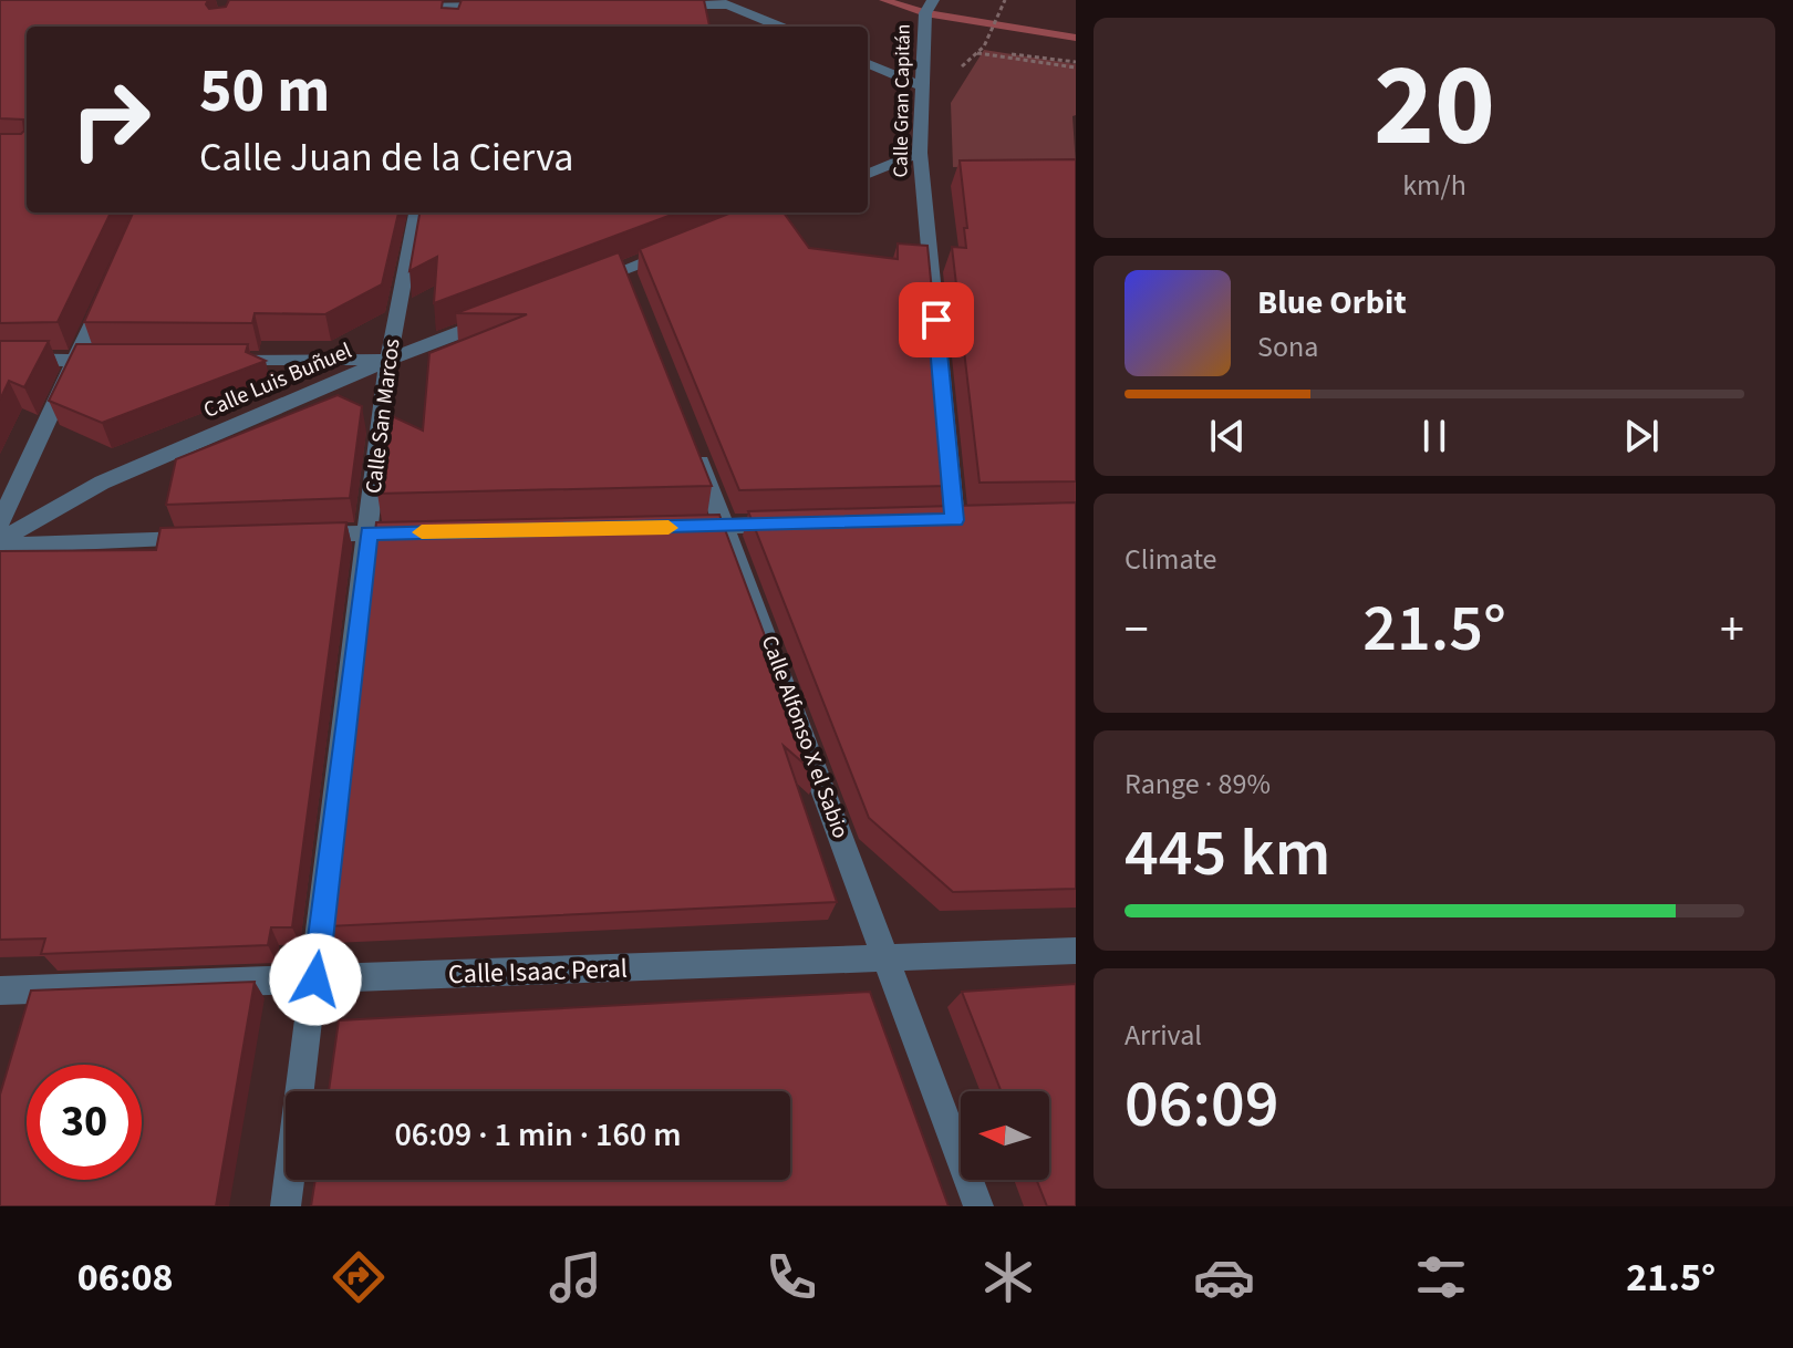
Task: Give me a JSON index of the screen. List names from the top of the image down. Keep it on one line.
{"streets":{"street":["Calle Gran Capitán","Calle Luis Buñuel","Calle San Marcos","Calle Alfonso X el Sabio","Calle Isaac Peral"]},"crossings":[["Calle Luis Buñuel","Calle San Marcos"],["Calle San Marcos","Calle Isaac Peral"],["Calle Alfonso X el Sabio","Calle Isaac Peral"]],"north":"left","page":{"tile":[["20","km/h"],"Climate",["Range · 89%","445 km"],["Arrival","06:09"]],"turn":["50 m","Calle Juan de la Cierva"],"song":["Blue Orbit","Sona"],"heat":["−","21.5°","+"],"limit":"30","trip":"06:09 · 1 min · 160 m","tabs":["06:08","21.5°"]}}
